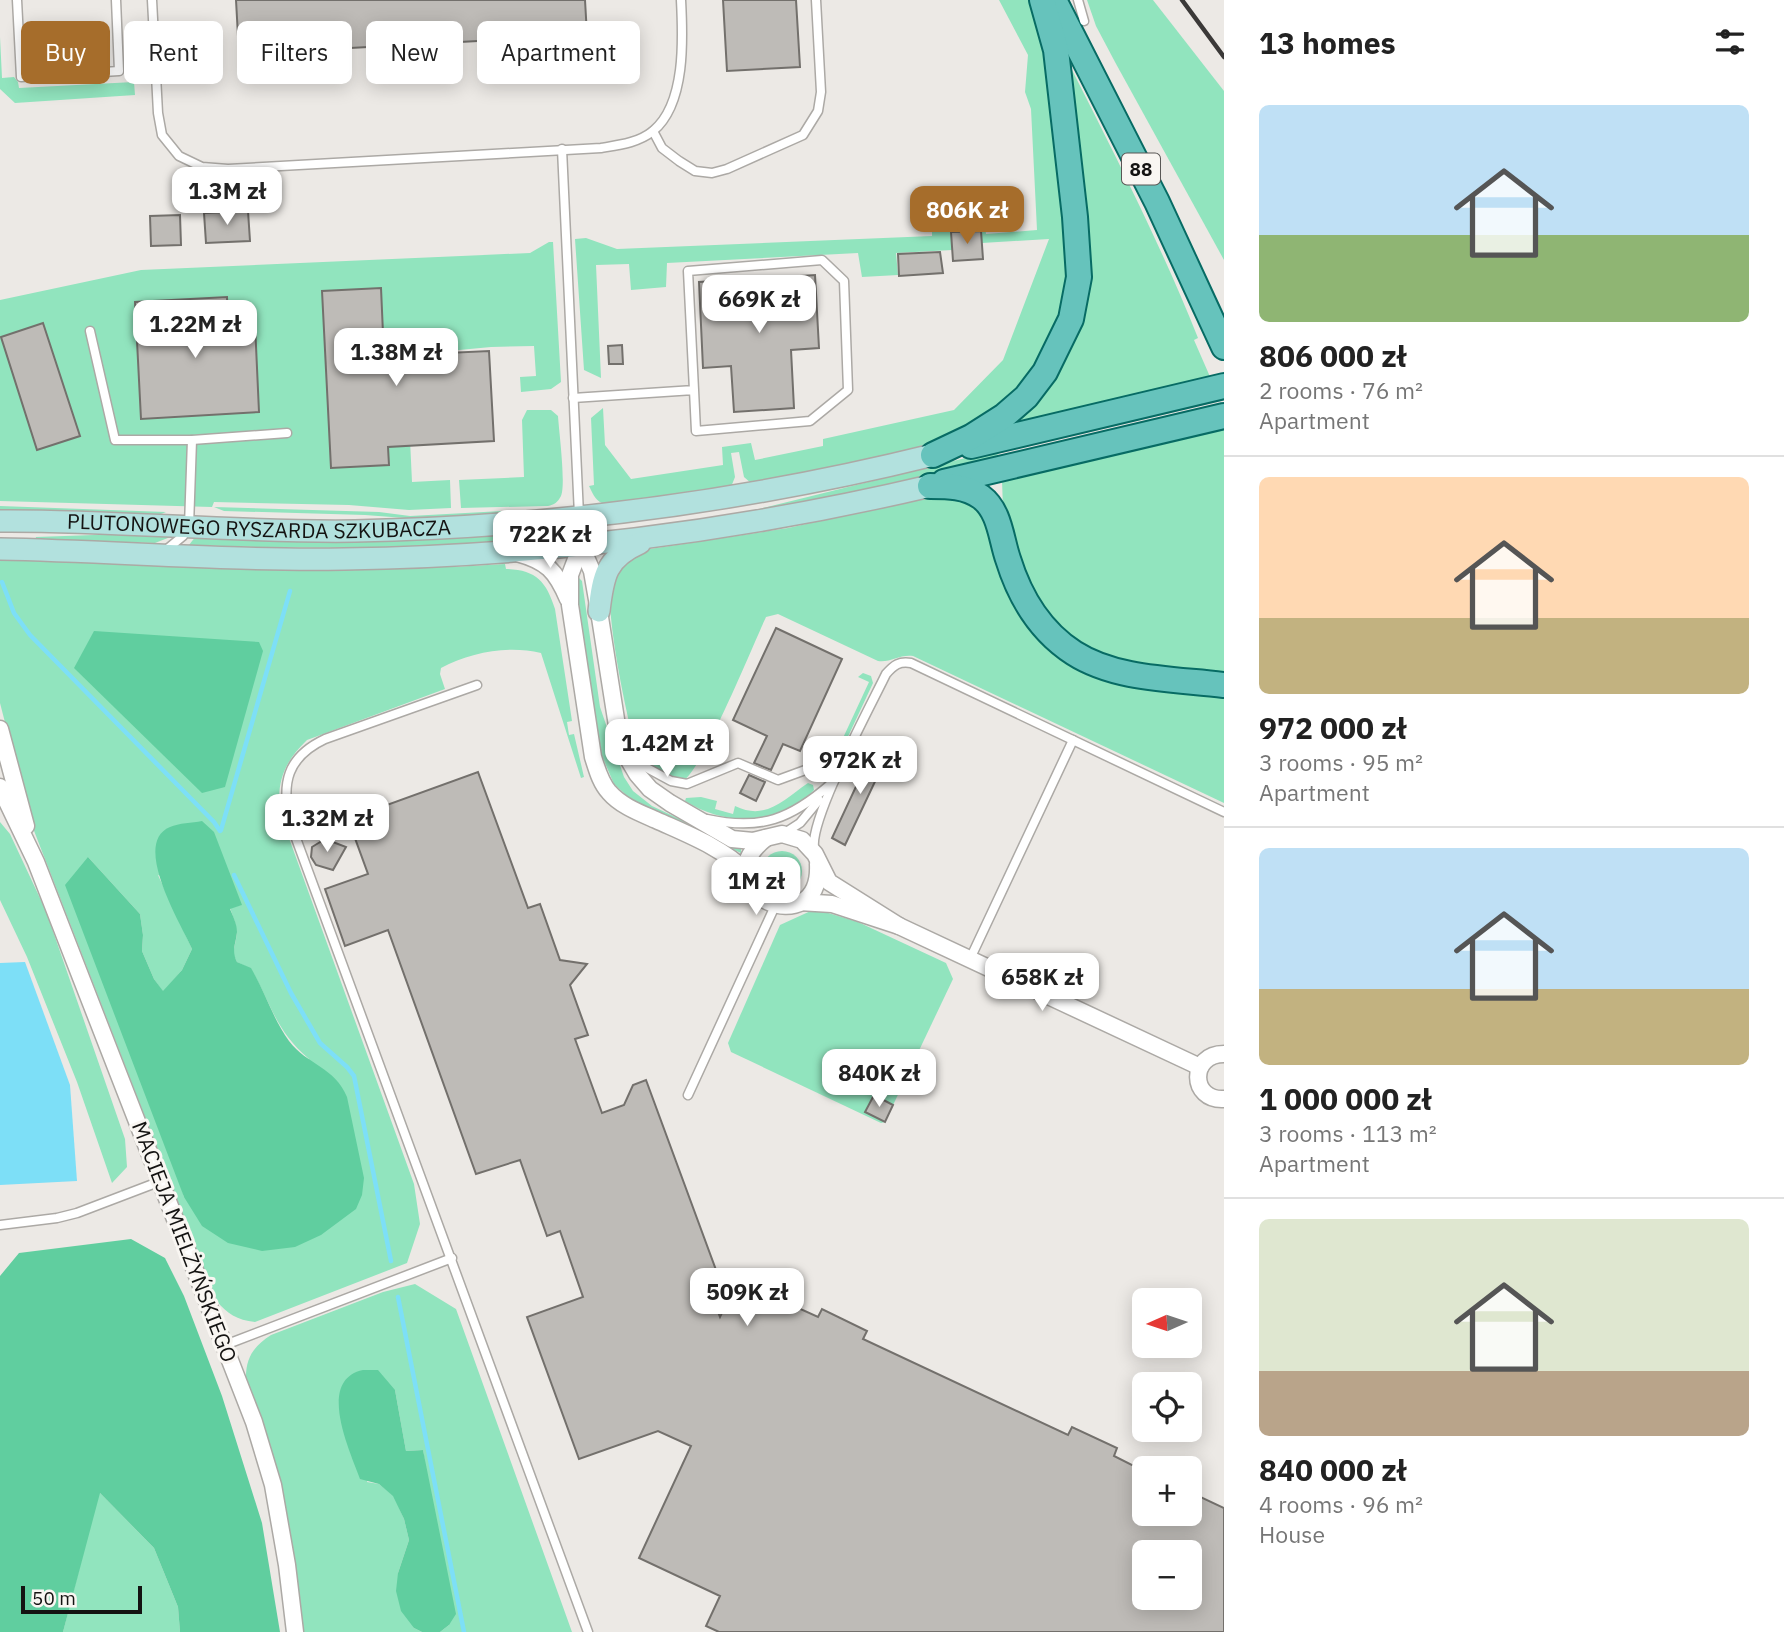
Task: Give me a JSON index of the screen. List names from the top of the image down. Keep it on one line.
{"streets":{"main road":["88"],"street":["PLUTONOWEGO RYSZARDA SZKUBACZA","MACIEJA MIELŻYŃSKIEGO"]},"scale_bar":"50 m","north":"left","page":{"heading":"13 homes","chip":["Buy","Rent","Filters","New","Apartment"],"list":[{"name":"806 000 zł","note":"2 rooms · 76 m² · Apartment"},{"name":"972 000 zł","note":"3 rooms · 95 m² · Apartment"},{"name":"1 000 000 zł","note":"3 rooms · 113 m² · Apartment"},{"name":"840 000 zł","note":"4 rooms · 96 m² · House"}],"price":["1.3M zł","806K zł","669K zł","1.22M zł","1.38M zł","722K zł","1.42M zł","972K zł","1.32M zł","1M zł","658K zł","840K zł","509K zł"],"map_buttons":["+","−"],"scale":"50 m"}}
